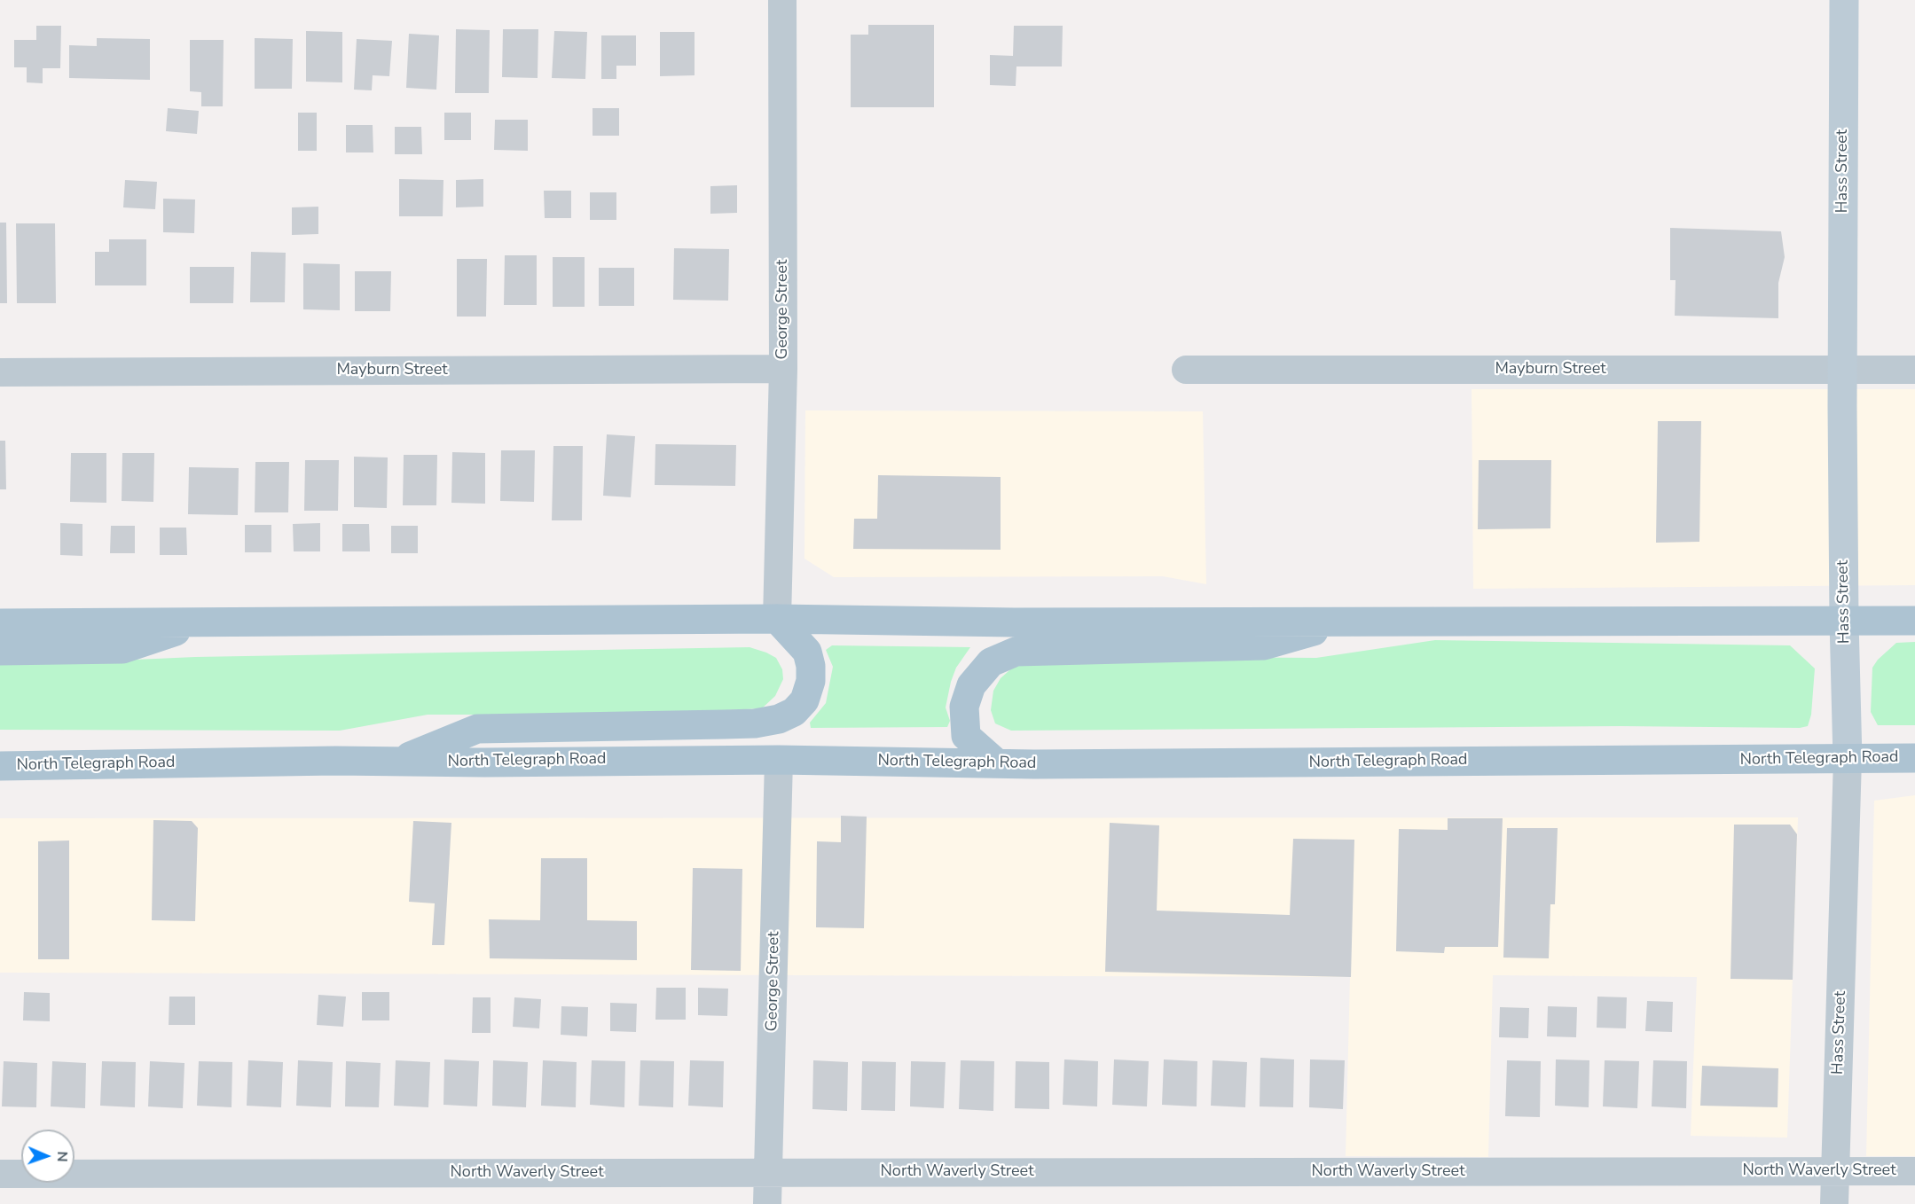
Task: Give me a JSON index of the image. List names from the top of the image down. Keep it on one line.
{"streets":{"main road":["North Telegraph Road"],"street":["Hass Street","George Street","Mayburn Street","North Waverly Street"]},"crossings":[["Hass Street","Mayburn Street"],["Hass Street","North Telegraph Road"],["Hass Street","North Waverly Street"],["George Street","Mayburn Street"],["George Street","North Telegraph Road"],["George Street","North Waverly Street"]],"north":"right"}
